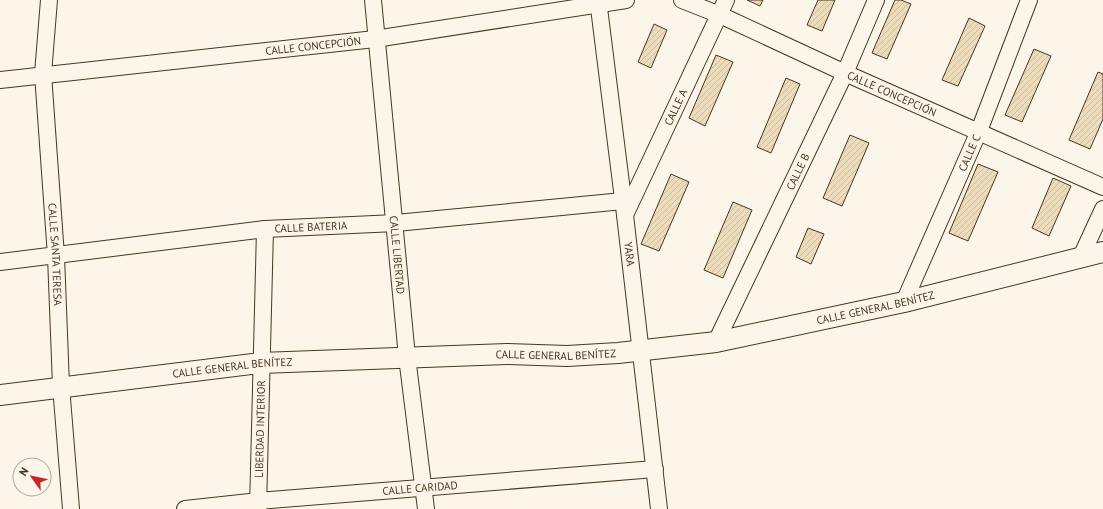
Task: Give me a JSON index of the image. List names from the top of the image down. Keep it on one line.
{"streets":{"street":["CALLE CONCEPCIÓN","CALLE A","CALLE C","CALLE B","CALLE BATERIA","CALLE SANTA TERESA","YARA","CALLE LIBERTAD","CALLE GENERAL BENÍTEZ","LIBERDAD INTERIOR","CALLE CARIDAD"]},"crossings":[["CALLE CONCEPCIÓN","CALLE A"],["CALLE CONCEPCIÓN","CALLE C"],["CALLE CONCEPCIÓN","CALLE B"],["CALLE CONCEPCIÓN","CALLE SANTA TERESA"],["CALLE CONCEPCIÓN","YARA"],["CALLE CONCEPCIÓN","CALLE LIBERTAD"],["CALLE A","CALLE BATERIA"],["CALLE A","YARA"],["CALLE C","CALLE GENERAL BENÍTEZ"],["CALLE B","CALLE GENERAL BENÍTEZ"],["CALLE BATERIA","CALLE SANTA TERESA"],["CALLE BATERIA","YARA"],["CALLE BATERIA","CALLE LIBERTAD"],["CALLE BATERIA","LIBERDAD INTERIOR"],["CALLE SANTA TERESA","CALLE GENERAL BENÍTEZ"],["YARA","CALLE GENERAL BENÍTEZ"],["YARA","CALLE CARIDAD"],["CALLE LIBERTAD","CALLE GENERAL BENÍTEZ"],["CALLE LIBERTAD","CALLE CARIDAD"],["CALLE GENERAL BENÍTEZ","LIBERDAD INTERIOR"],["LIBERDAD INTERIOR","CALLE CARIDAD"]],"north":"top left"}
